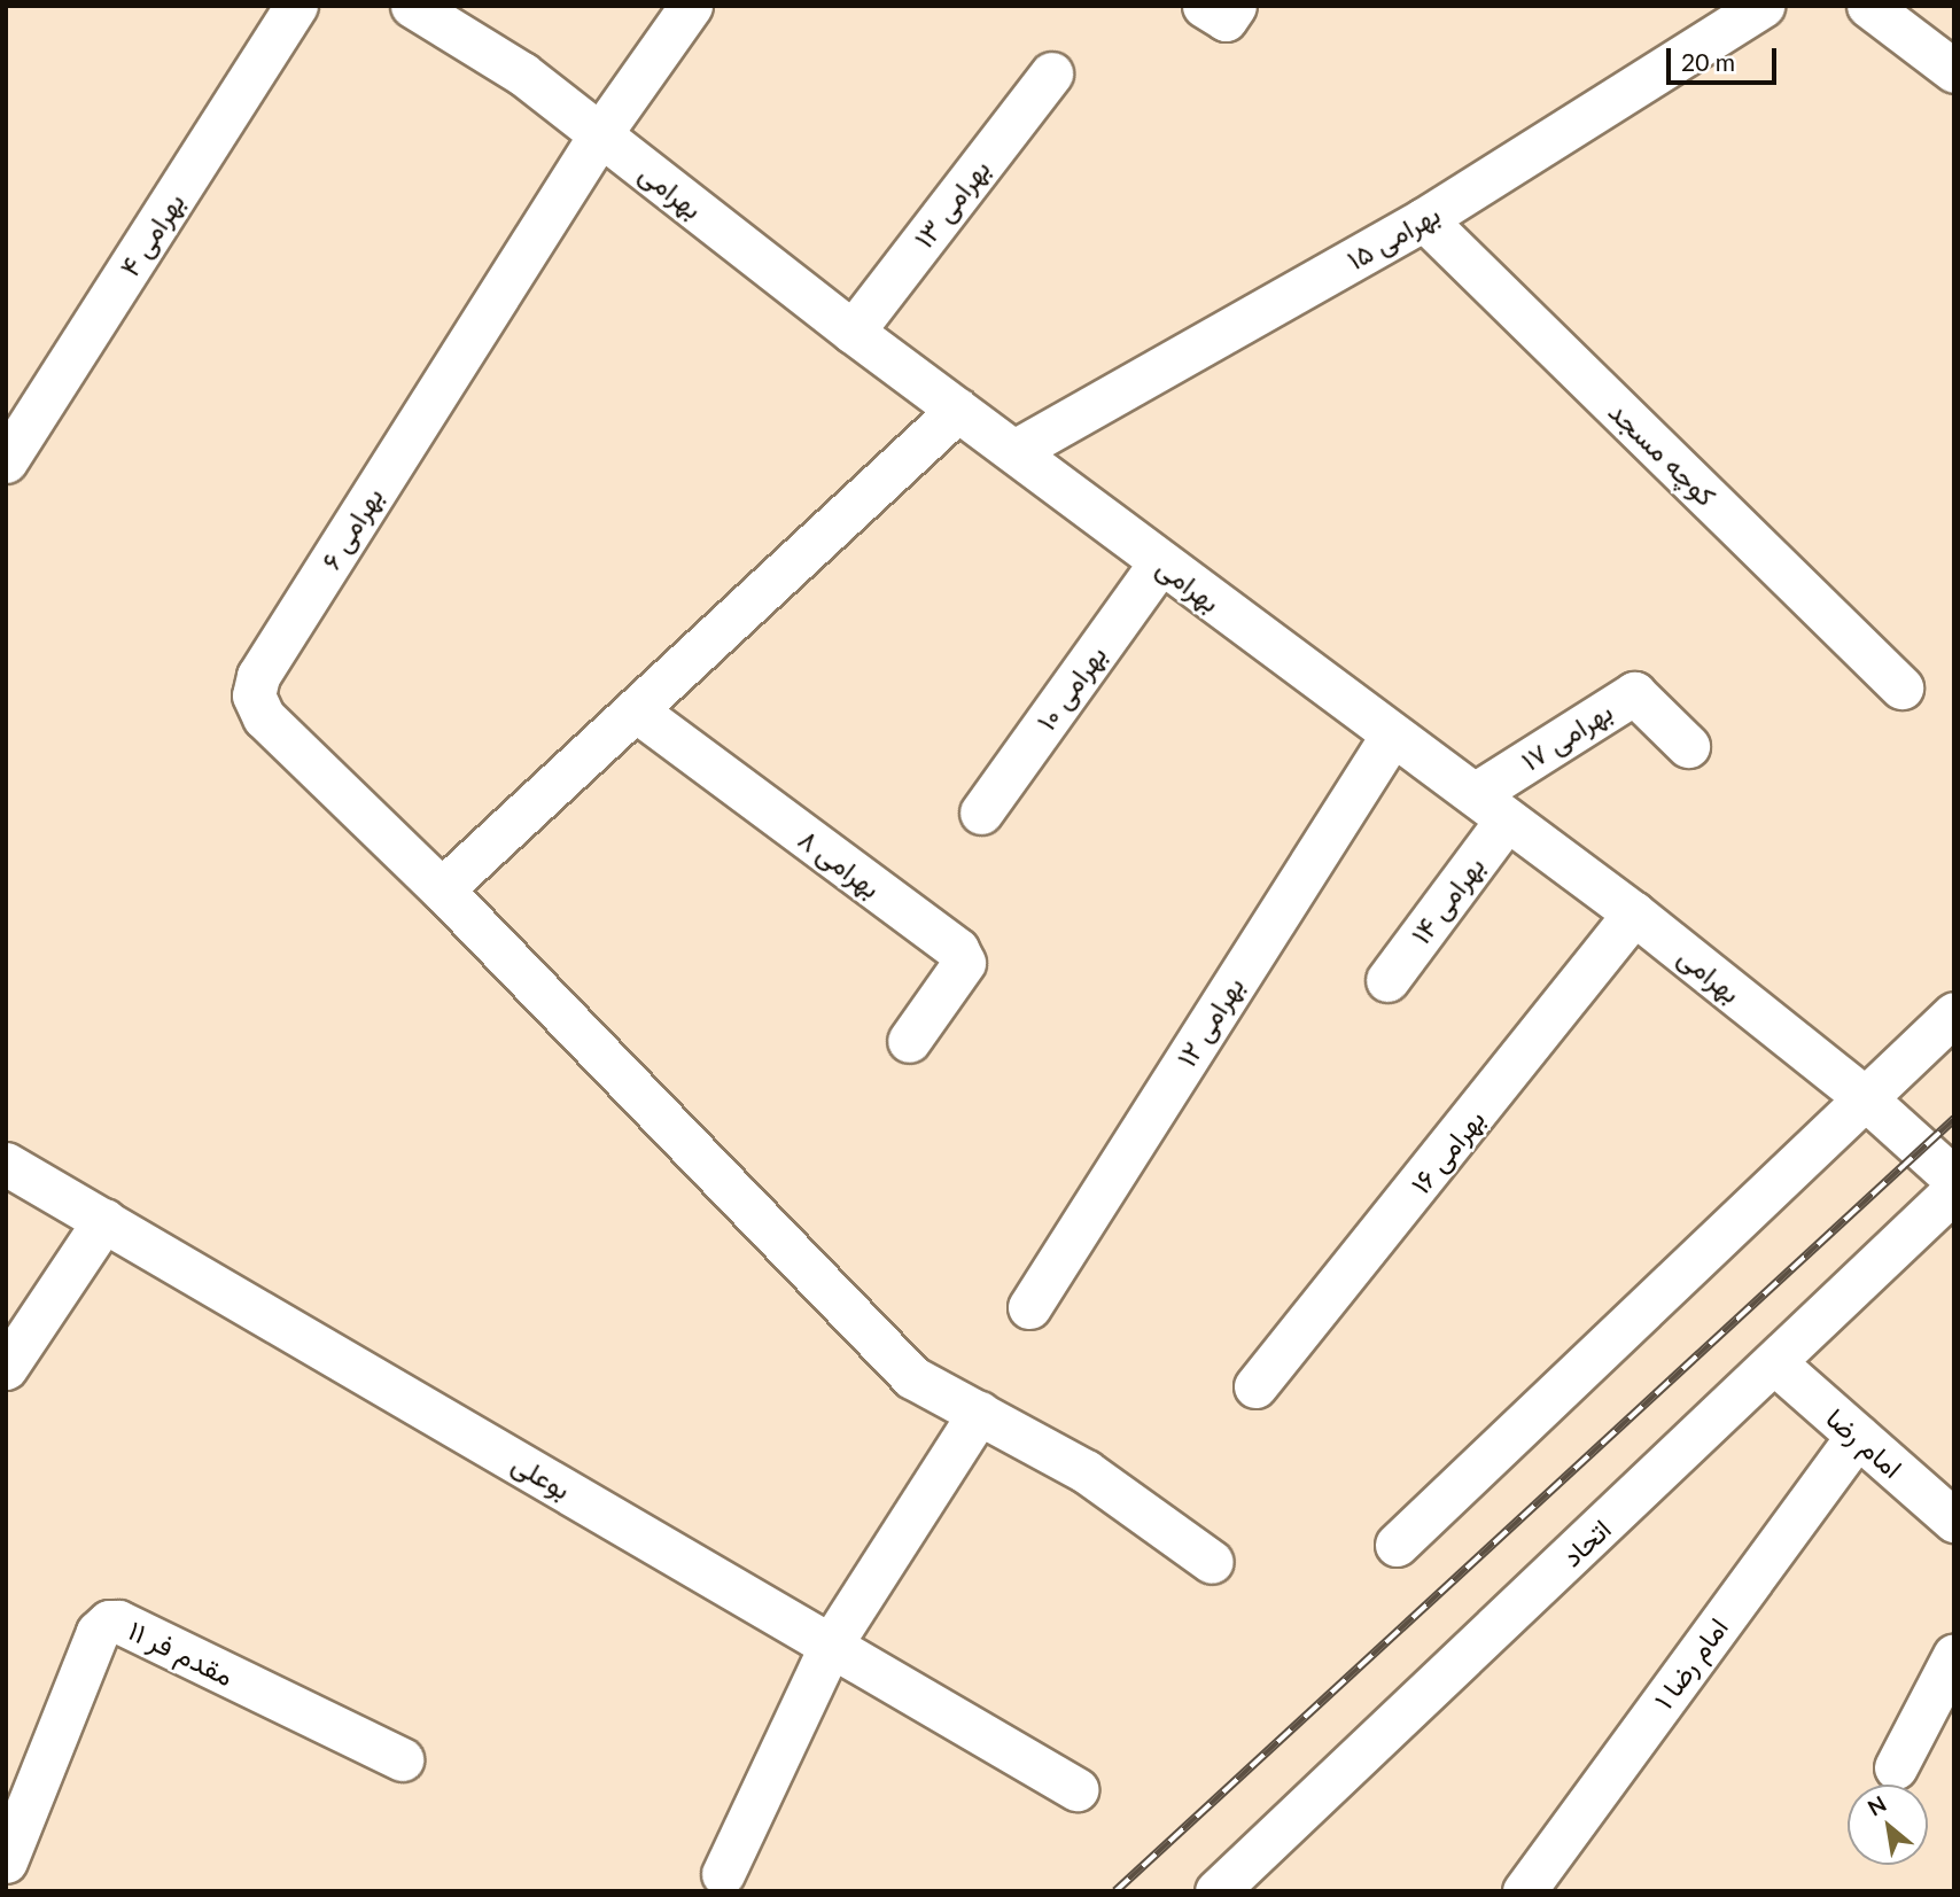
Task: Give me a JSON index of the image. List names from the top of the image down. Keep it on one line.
{"streets":{"street":["بهرامی","بهرامی ۱۳","بهرامی ۴","بهرامی ۱۵","کوچه مسجد","بهرامی ۶","بهرامی ۱۰","بهرامی ۱۷","بهرامی ۸","بهرامی ۱۴","بهرامی ۱۲","بهرامی ۱۶","امام رضا","بوعلی","اتحاد","مقدم فر ۱۱","امام رضا ۱"]},"crossings":[["بهرامی","بهرامی ۱۳"],["بهرامی","بهرامی ۱۵"],["بهرامی","بهرامی ۶"],["بهرامی","بهرامی ۱۰"],["بهرامی","بهرامی ۱۷"],["بهرامی","بهرامی ۱۴"],["بهرامی","بهرامی ۱۲"],["بهرامی","بهرامی ۱۶"],["بهرامی ۱۵","کوچه مسجد"],["بهرامی ۱۷","بهرامی ۱۴"],["امام رضا","اتحاد"],["امام رضا","امام رضا ۱"]],"scale_bar":"20 m","north":"top left"}
